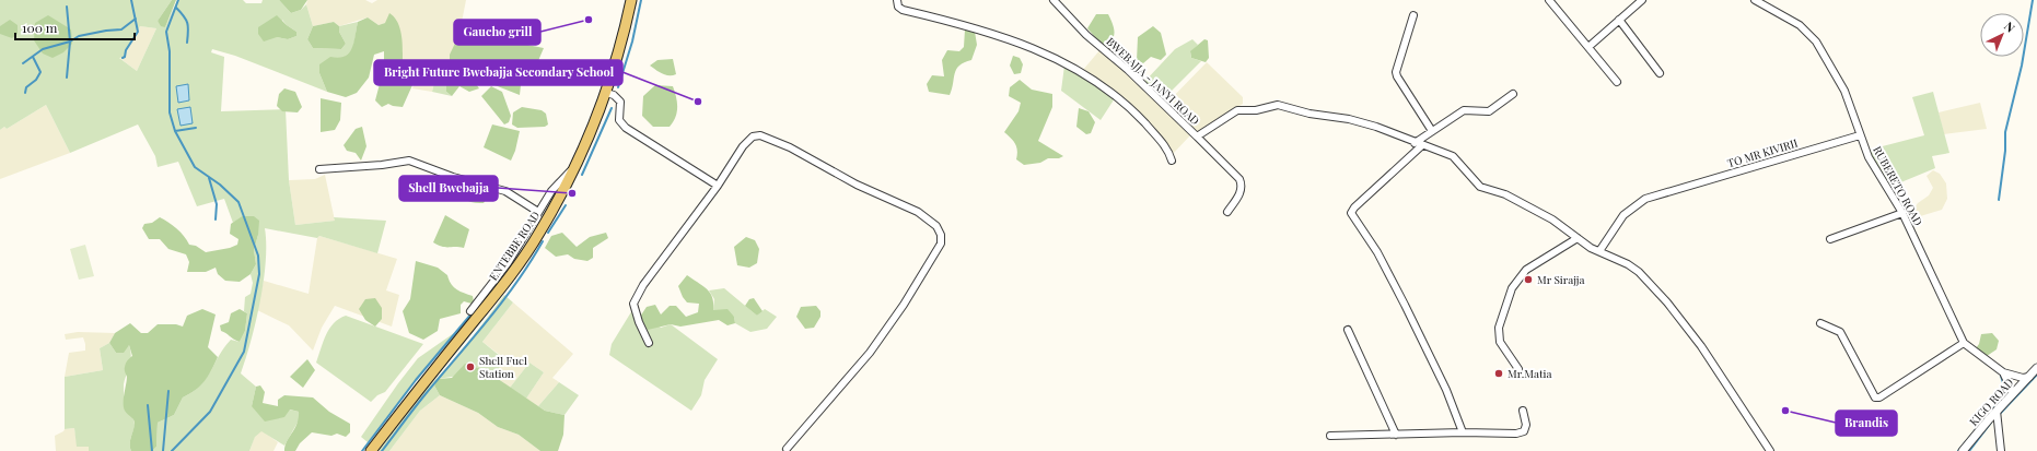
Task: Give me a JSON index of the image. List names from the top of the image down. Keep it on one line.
{"streets":{"main road":["ENTEBBE ROAD"],"street":["BWEBAJJA - JANYI ROAD","TO MR KIVIRII","RUBERETO ROAD","KIGO ROAD"]},"crossings":[["BWEBAJJA - JANYI ROAD","TO MR KIVIRII"],["TO MR KIVIRII","RUBERETO ROAD"],["RUBERETO ROAD","KIGO ROAD"]],"places":["Gaucho grill","Bright Future Bwebajja Secondary School","Shell Bwebajja","Mr Sirajja","Shell Fuel Station","Mr.Matia","Brandis"],"scale_bar":"100 m","north":"top right"}
